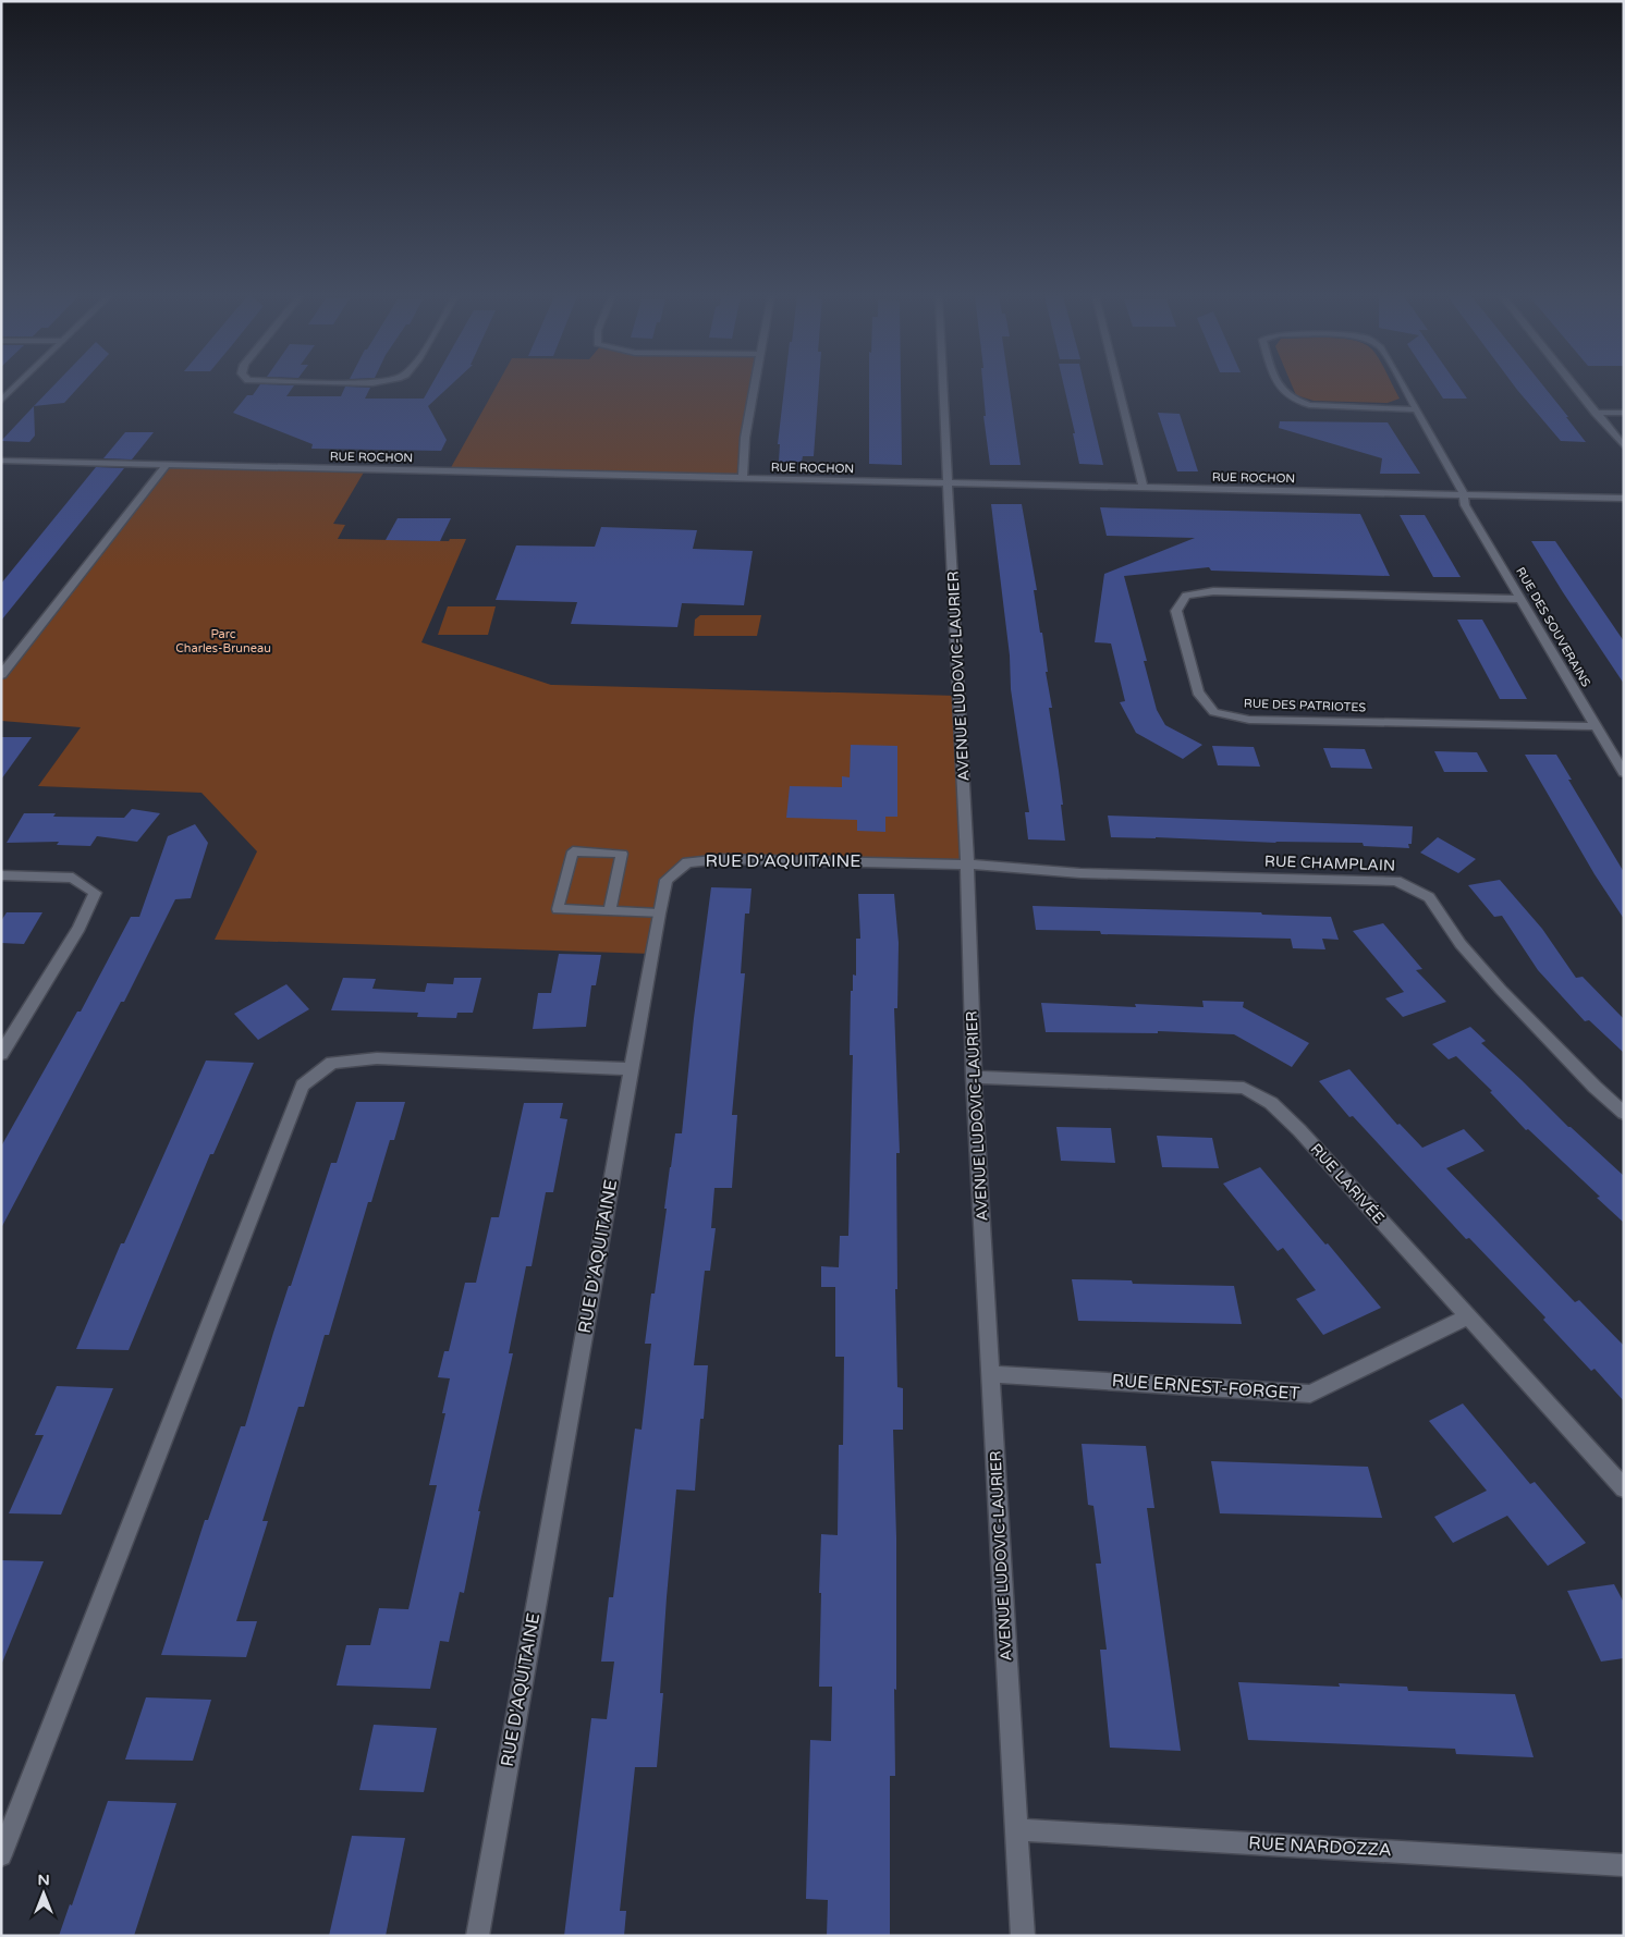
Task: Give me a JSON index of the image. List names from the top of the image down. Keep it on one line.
{"streets":{"street":["RUE ROCHON","RUE DES SOUVERAINS","AVENUE LUDOVIC-LAURIER","RUE DES PATRIOTES","RUE D'AQUITAINE","RUE CHAMPLAIN","RUE LARIVÉE","RUE ERNEST-FORGET","RUE NARDOZZA"]},"crossings":[["RUE ROCHON","RUE DES SOUVERAINS"],["RUE ROCHON","AVENUE LUDOVIC-LAURIER"],["RUE DES SOUVERAINS","RUE DES PATRIOTES"],["AVENUE LUDOVIC-LAURIER","RUE D'AQUITAINE"],["AVENUE LUDOVIC-LAURIER","RUE CHAMPLAIN"],["AVENUE LUDOVIC-LAURIER","RUE LARIVÉE"],["AVENUE LUDOVIC-LAURIER","RUE ERNEST-FORGET"],["AVENUE LUDOVIC-LAURIER","RUE NARDOZZA"],["RUE D'AQUITAINE","RUE CHAMPLAIN"],["RUE LARIVÉE","RUE ERNEST-FORGET"]],"parks":["Parc Charles-Bruneau"],"north":"top"}
